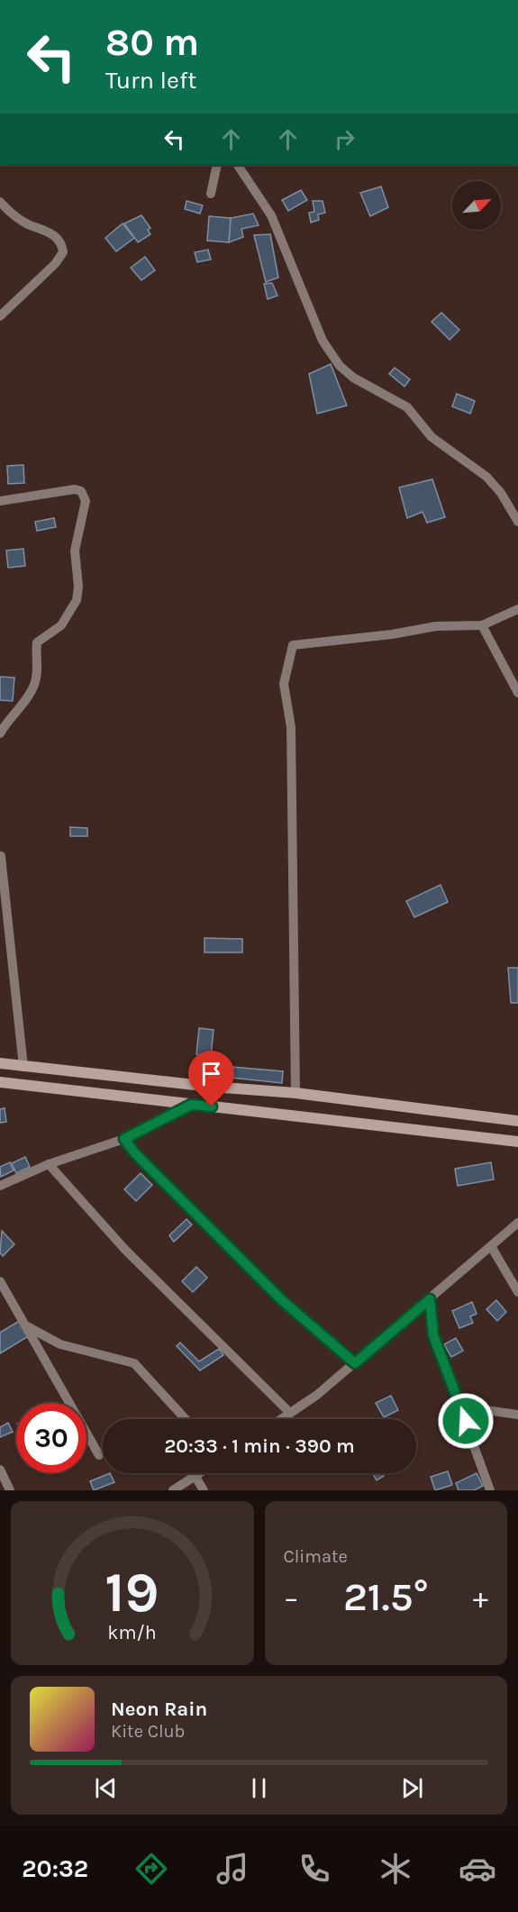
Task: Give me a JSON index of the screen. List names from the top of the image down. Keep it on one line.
{"north":"top right","page":{"turn":["80 m","Turn left"],"limit":"30","trip":"20:33 · 1 min · 390 m","tile":"Climate","heat":["−","21.5°","+"],"song":["Neon Rain","Kite Club"],"tabs":"20:32","gauge":["19","km/h"]}}
